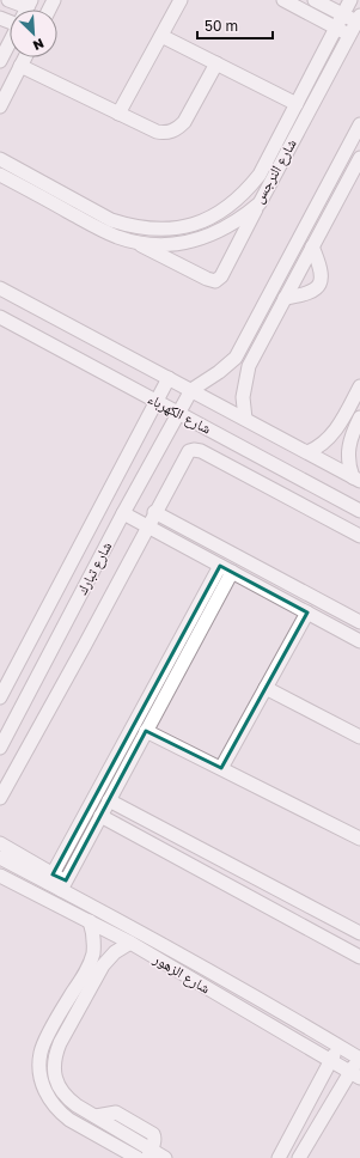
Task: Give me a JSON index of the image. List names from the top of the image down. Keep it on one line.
{"streets":{"street":["شارع النرجس","شارع الكهرباء","شارع تبارك","شارع الزهور"]},"crossings":[["شارع الكهرباء","شارع تبارك"]],"scale_bar":"50 m","north":"bottom right"}
